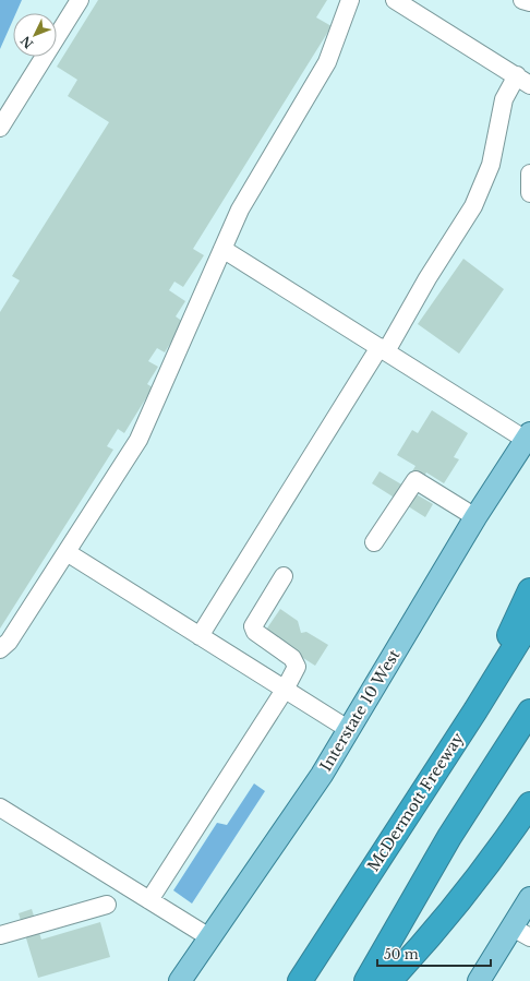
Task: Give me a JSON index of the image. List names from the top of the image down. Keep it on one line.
{"streets":{"highway":["McDermott Freeway"],"main road":["Interstate 10 West"]},"scale_bar":"50 m","north":"bottom left"}
